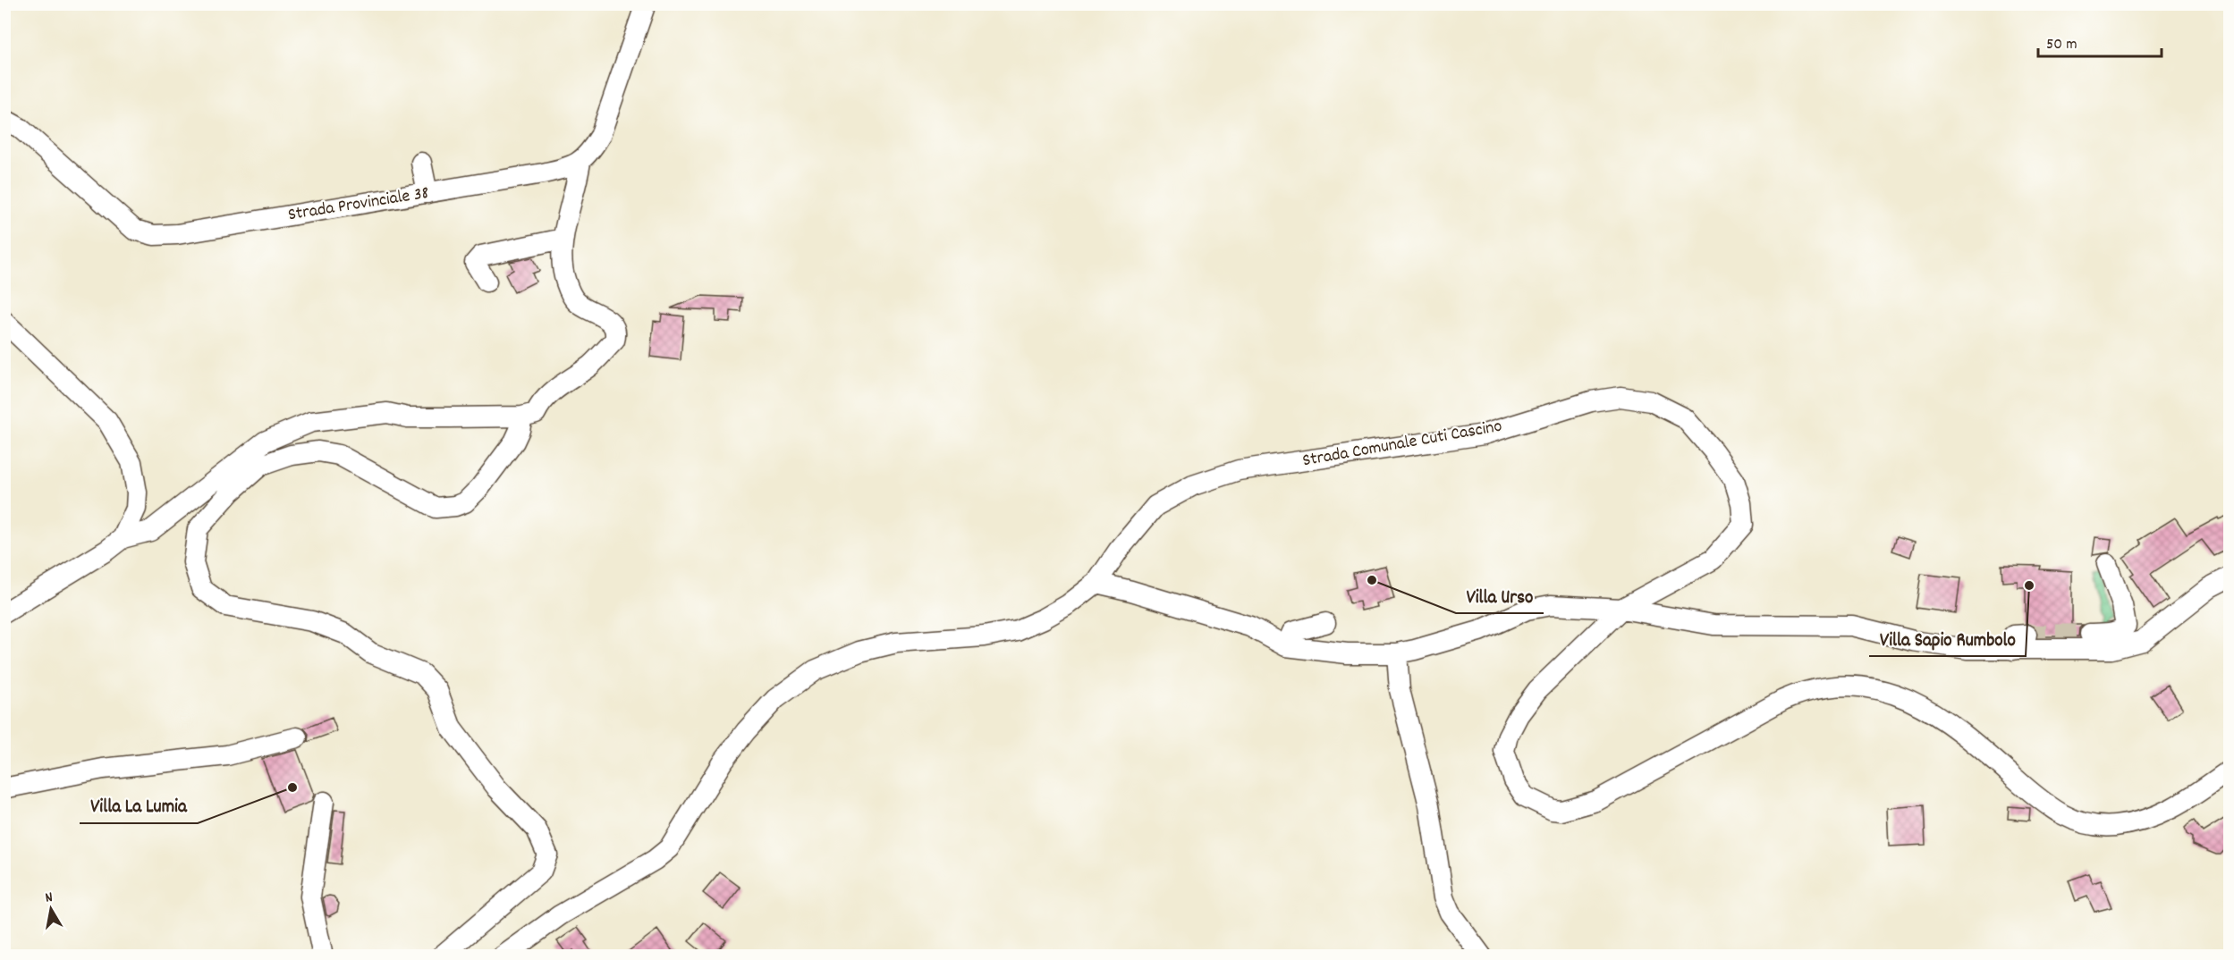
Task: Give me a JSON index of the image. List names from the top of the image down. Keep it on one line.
{"streets":{"street":["Strada Provinciale 38","Strada Comunale Cuti Cascino"]},"places":["Villa Urso","Villa Sapio Rumbolo","Villa La Lumia"],"scale_bar":"50 m","north":"top"}
